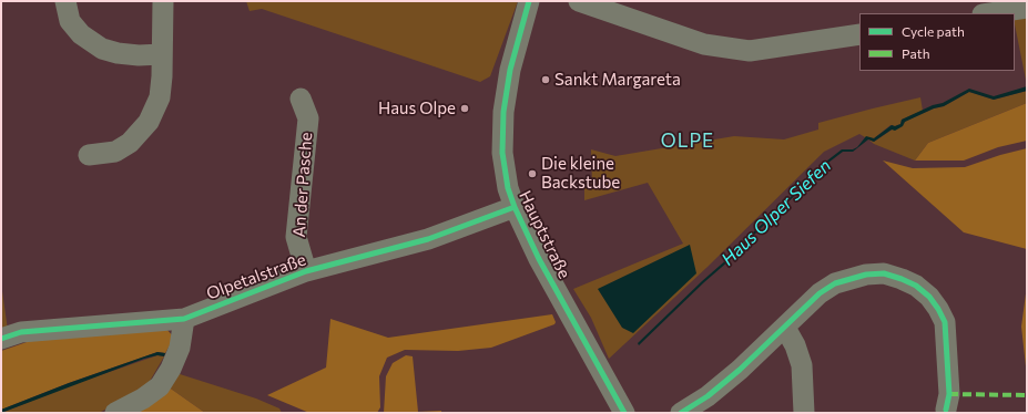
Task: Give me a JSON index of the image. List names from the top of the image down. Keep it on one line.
{"streets":{"street":["An der Pasche","Hauptstraße","Olpetalstraße"]},"crossings":[["An der Pasche","Olpetalstraße"],["Hauptstraße","Olpetalstraße"]],"districts":["OLPE"],"water":["Haus Olper Siefen"],"places":["Sankt Margareta","Haus Olpe","Die kleine Backstube"],"legend":["Cycle path","Path"]}
